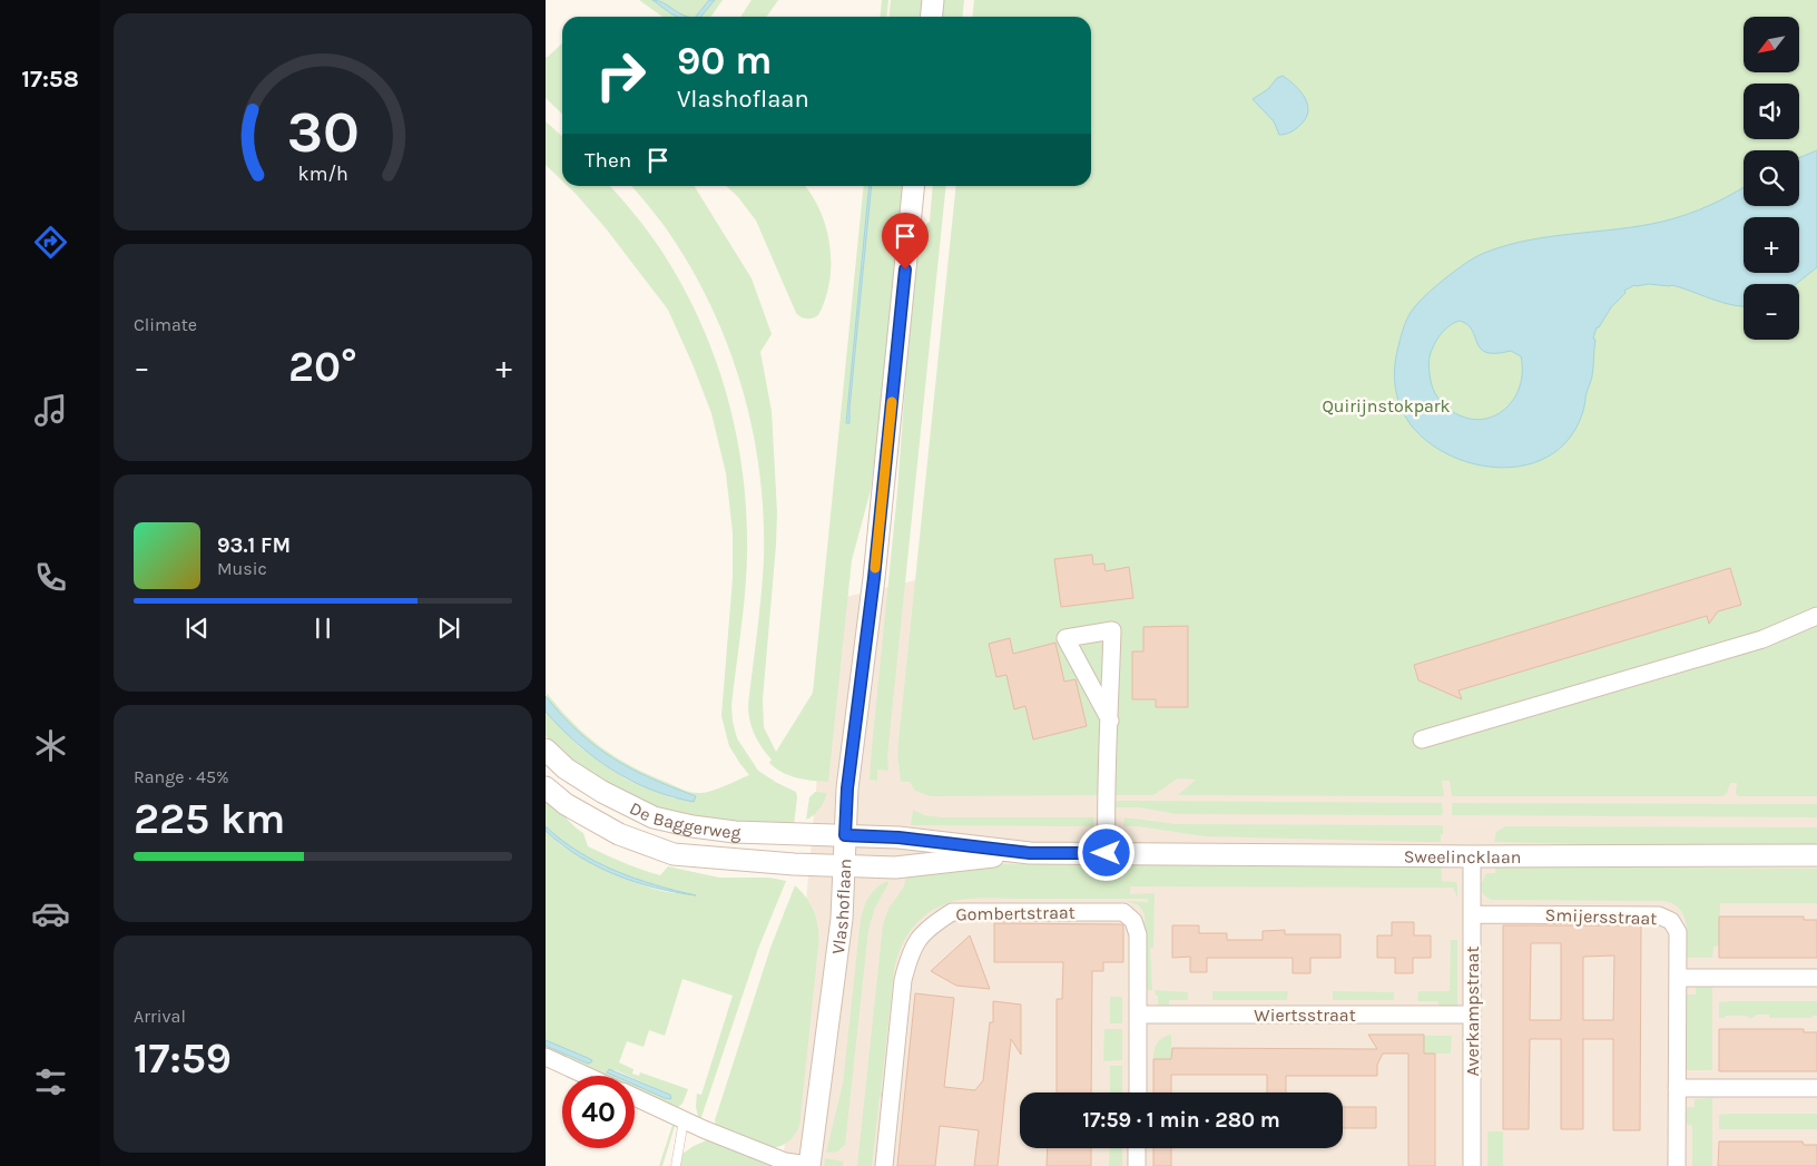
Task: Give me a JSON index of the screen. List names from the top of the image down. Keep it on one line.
{"streets":{"street":["De Baggerweg","Sweelincklaan","Vlashoflaan","Gombertstraat","Smijersstraat","Averkampstraat","Wiertsstraat"]},"crossings":[["De Baggerweg","Sweelincklaan"],["De Baggerweg","Vlashoflaan"],["Sweelincklaan","Vlashoflaan"],["Sweelincklaan","Averkampstraat"],["Gombertstraat","Wiertsstraat"],["Smijersstraat","Averkampstraat"],["Averkampstraat","Wiertsstraat"]],"parks":["Quirijnstokpark"],"north":"bottom left","page":{"tabs":"17:58","map_buttons":["+","−"],"turn":["90 m","Vlashoflaan"],"then":"Then","tile":["Climate",["Range · 45%","225 km"],["Arrival","17:59"]],"heat":["−","20°","+"],"song":["93.1 FM","Music"],"limit":"40","trip":"17:59 · 1 min · 280 m","gauge":["30","km/h"]}}
